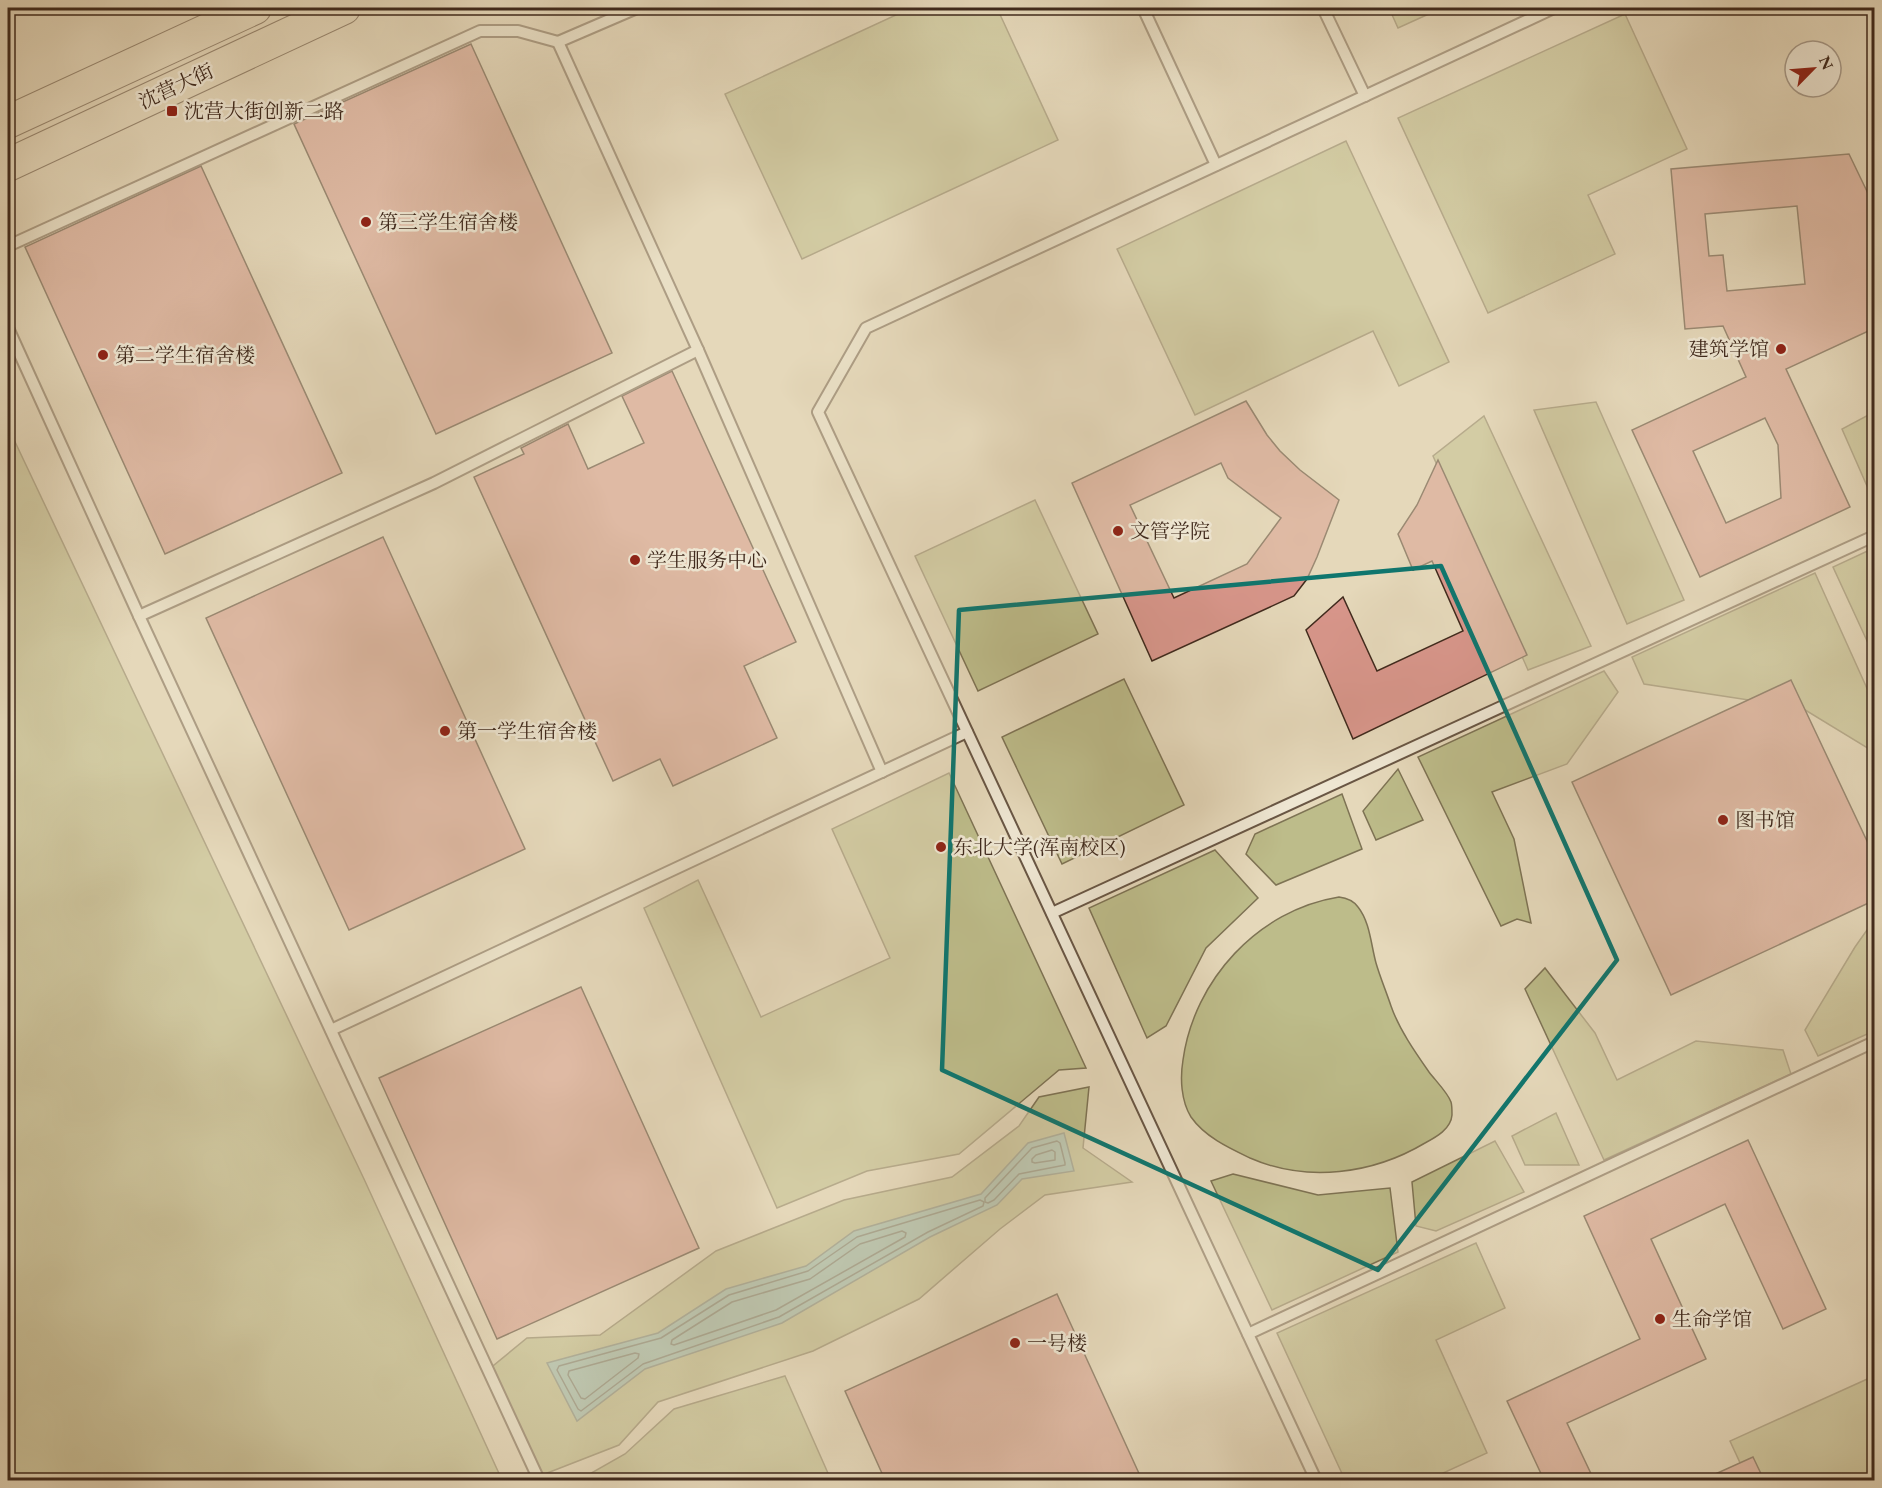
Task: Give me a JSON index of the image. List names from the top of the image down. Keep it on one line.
{"streets":{"main road":["沈营大街"]},"places":{"transit":["沈营大街创新二路"],"other":["第三学生宿舍楼","建筑学馆","第二学生宿舍楼","文管学院","学生服务中心","第一学生宿舍楼","图书馆","东北大学(浑南校区)","生命学馆","一号楼"]},"north":"top right"}
